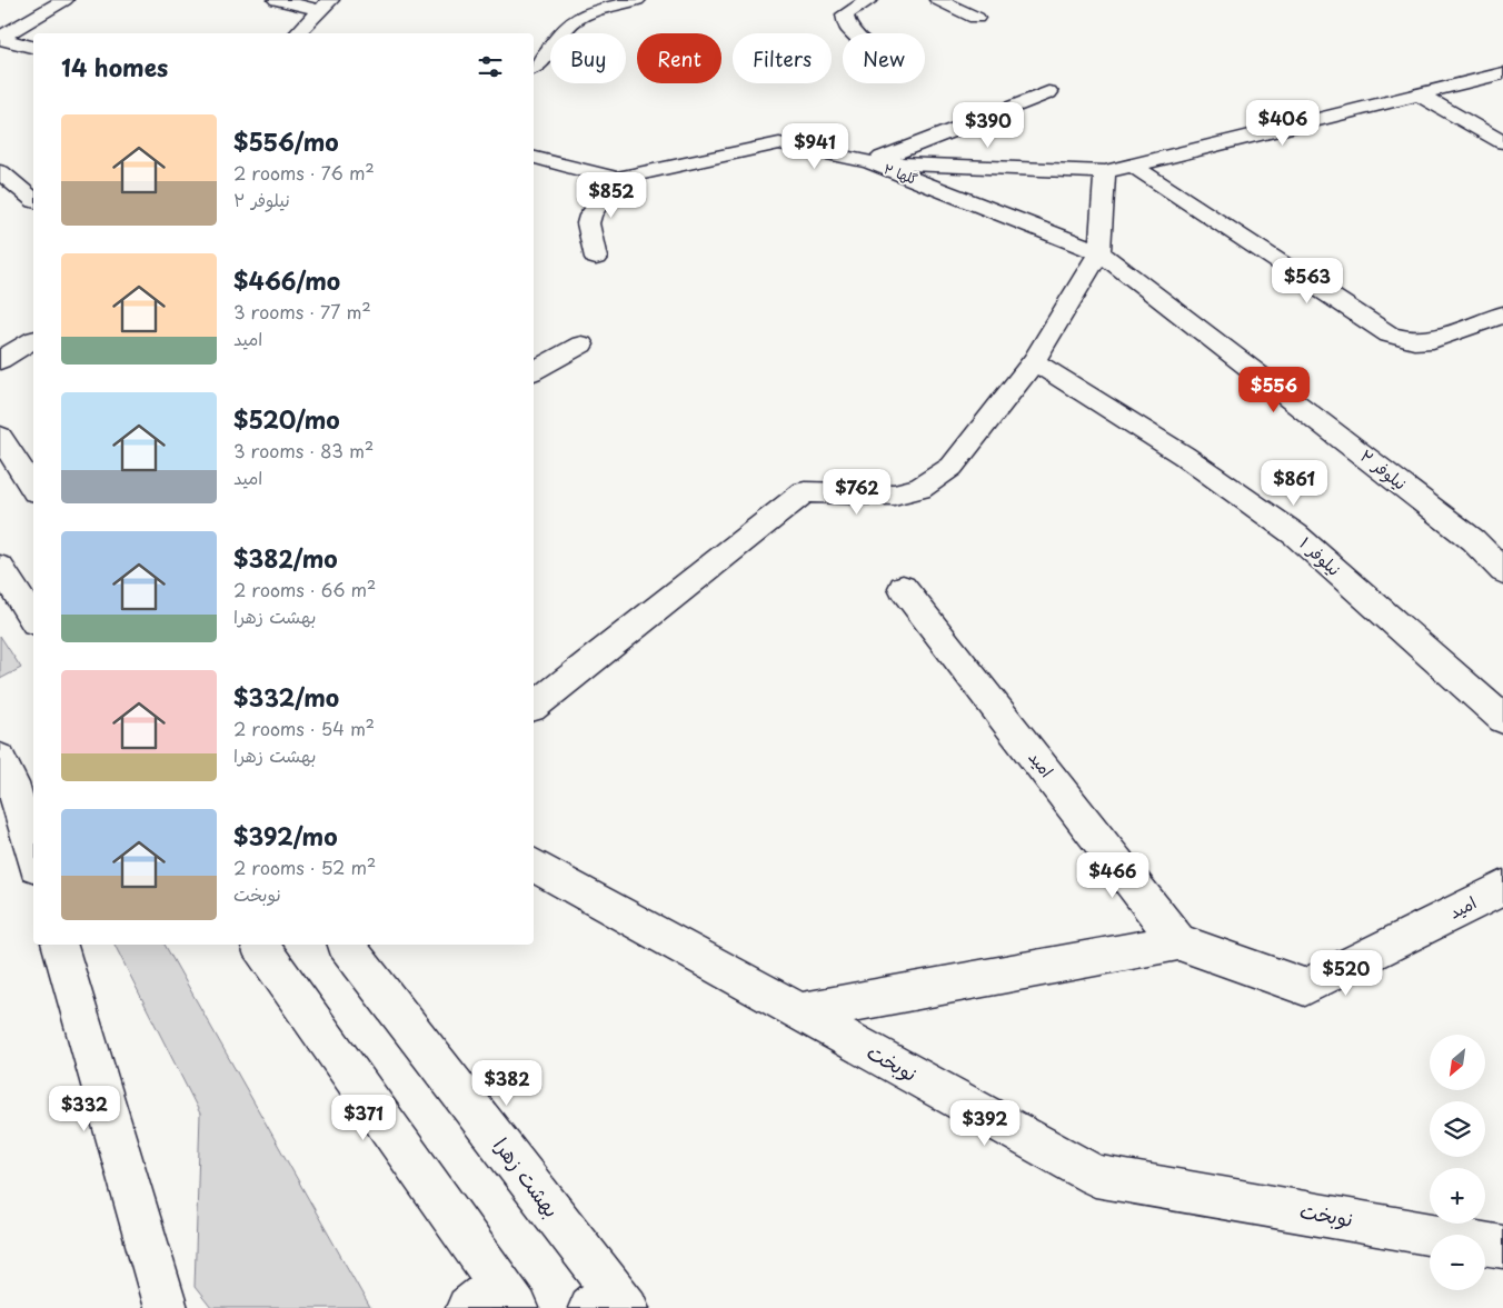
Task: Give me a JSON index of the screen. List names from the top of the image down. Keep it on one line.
{"streets":{"street":["گلها ۲","نیلوفر ۲","نیلوفر ۱","امید","نوبخت","بهشت زهرا"]},"crossings":[["گلها ۲","نیلوفر ۲"],["امید","نوبخت"]],"north":"bottom left","page":{"chip":["Buy","Rent","Filters","New"],"heading":"14 homes","price":["$406","$390","$941","$852","$563","$556","$861","$762","$466","$520","$382","$332","$371","$392"],"list":[{"name":"$556/mo","note":"2 rooms · 76 m² · نیلوفر ۲"},{"name":"$466/mo","note":"3 rooms · 77 m² · امید"},{"name":"$520/mo","note":"3 rooms · 83 m² · امید"},{"name":"$382/mo","note":"2 rooms · 66 m² · بهشت زهرا"},{"name":"$332/mo","note":"2 rooms · 54 m² · بهشت زهرا"},{"name":"$392/mo","note":"2 rooms · 52 m² · نوبخت"}],"map_buttons":["+","−"]}}
